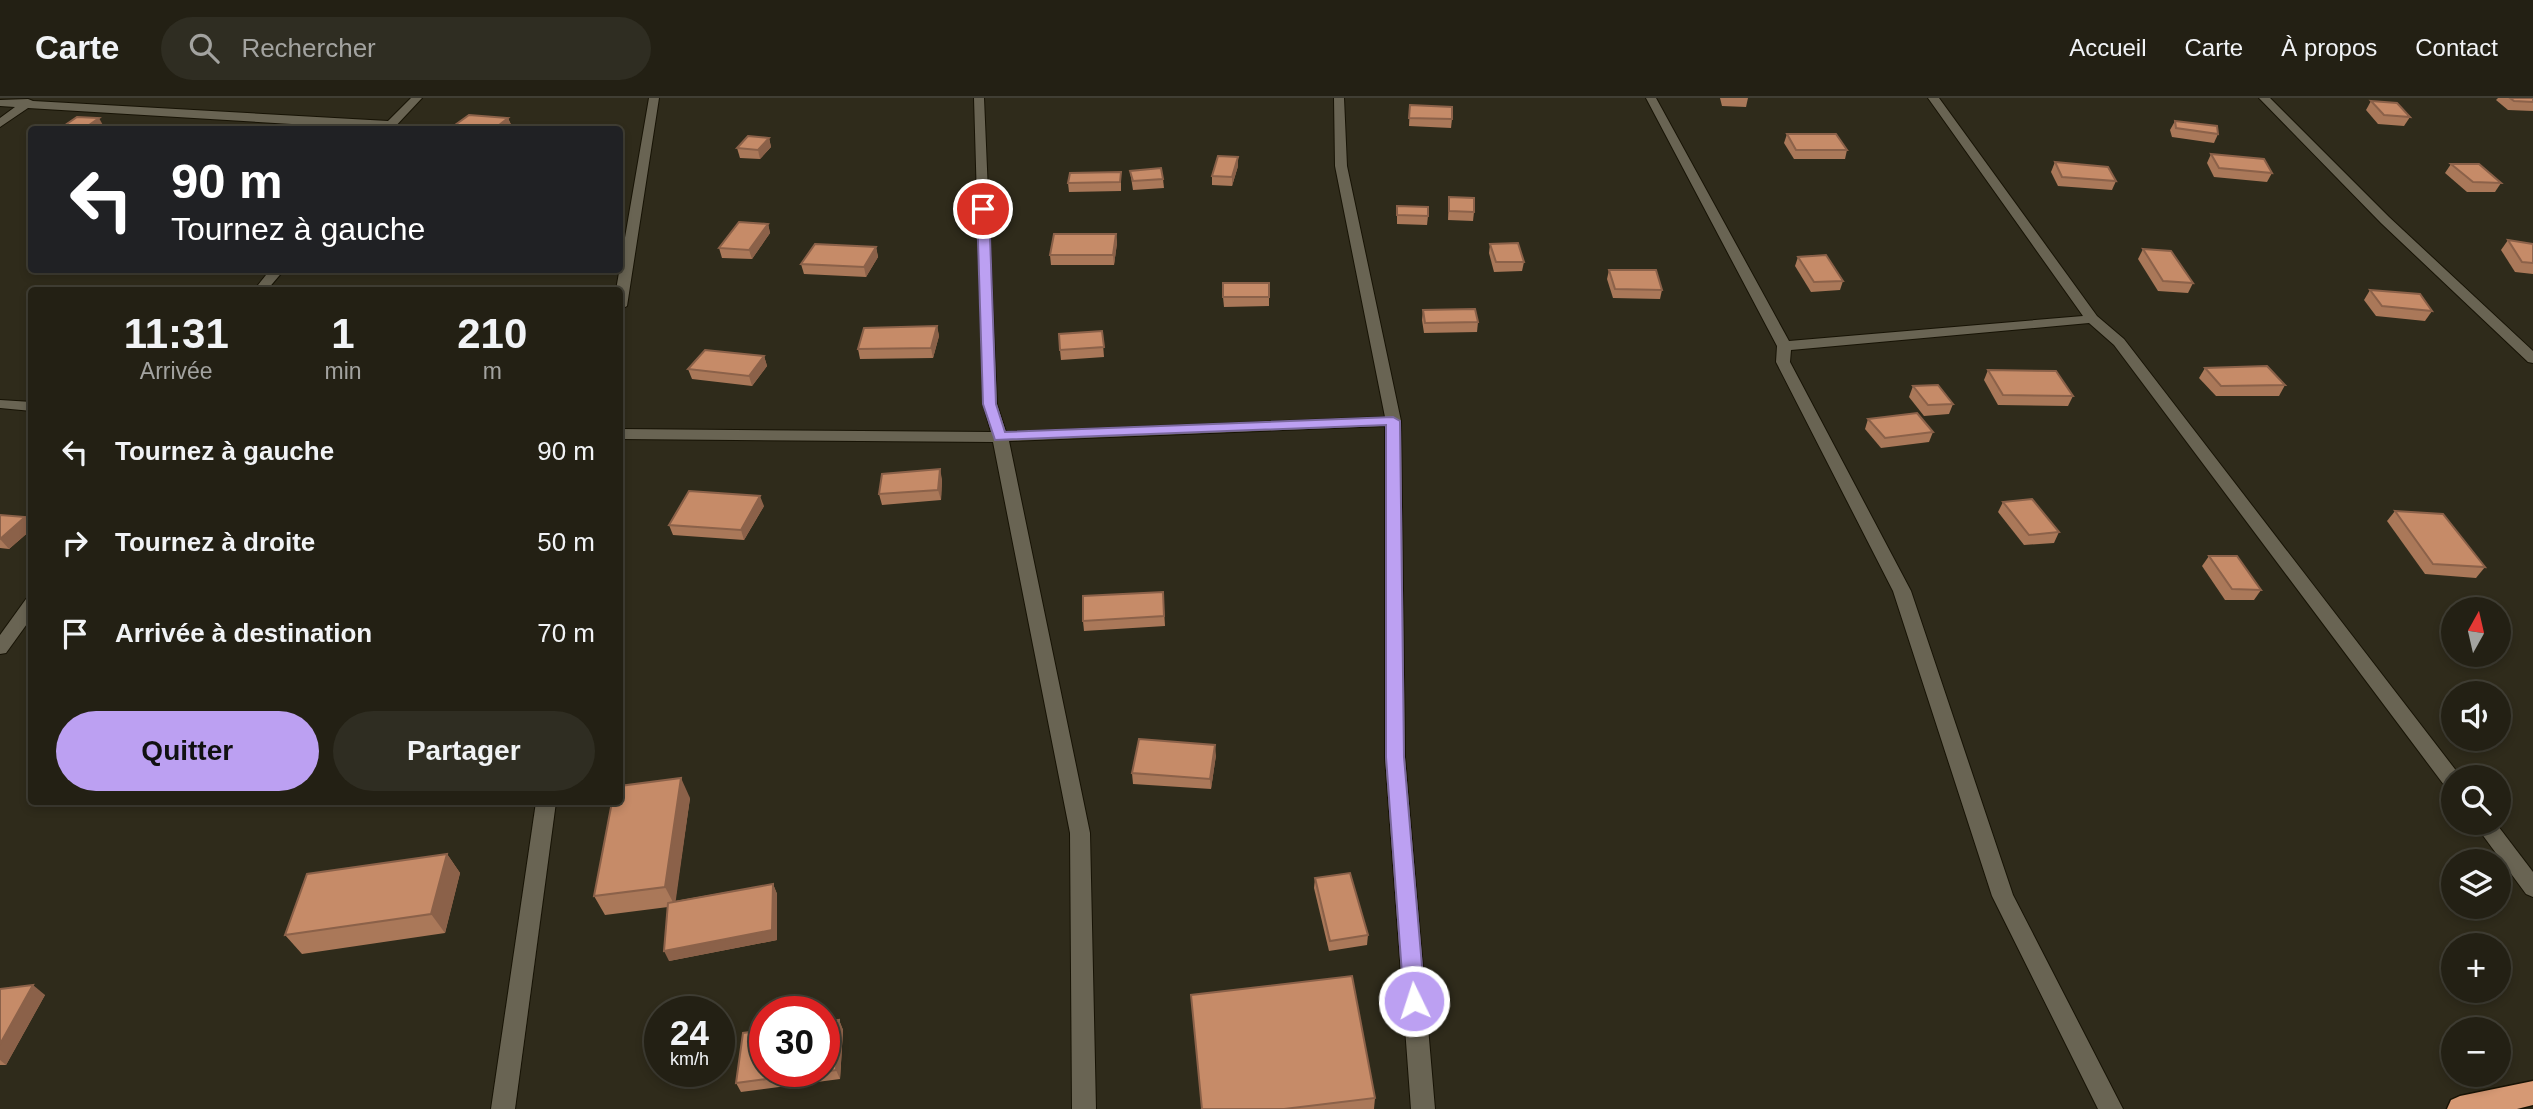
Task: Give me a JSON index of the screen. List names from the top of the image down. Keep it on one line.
{"north":"top","page":{"header":"Carte","search":"Rechercher","nav":["Accueil","Carte","À propos","Contact"],"turn":["90 m","Tournez à gauche"],"eta":["11:31","Arrivée","1","min","210","m"],"list":[{"name":"Tournez à gauche","value":"90 m"},{"name":"Tournez à droite","value":"50 m"},{"name":"Arrivée à destination","value":"70 m"}],"map_buttons":["+","−"],"buttons":["Quitter","Partager"],"speed":"24 km/h","limit":"30"}}
